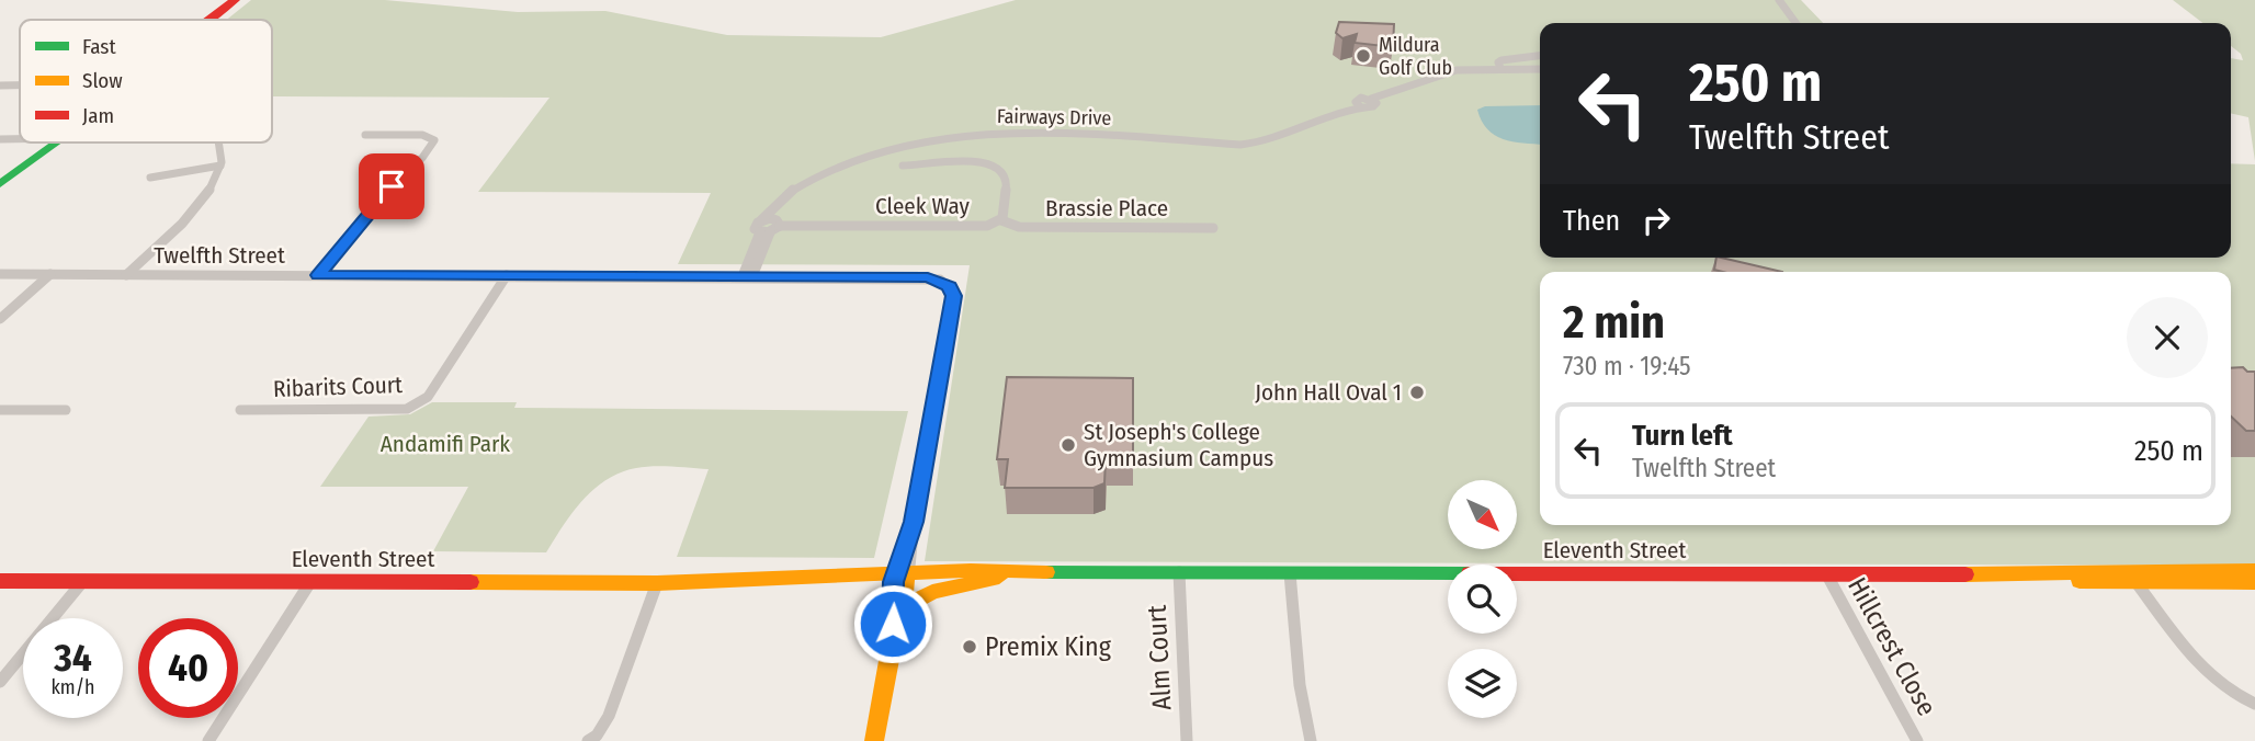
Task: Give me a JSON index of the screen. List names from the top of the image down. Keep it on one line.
{"streets":{"main road":["Eleventh Street"],"street":["Fairways Drive","Cleek Way","Brassie Place","Twelfth Street","Ribarits Court","Hillcrest Close","Alm Court"]},"crossings":[["Fairways Drive","Cleek Way"],["Cleek Way","Brassie Place"],["Twelfth Street","Ribarits Court"],["Twelfth Street","Eleventh Street"],["Eleventh Street","Hillcrest Close"],["Eleventh Street","Alm Court"]],"parks":["Andamifi Park"],"places":["Mildura Golf Club","John Hall Oval 1","St Joseph's College Gymnasium Campus","Premix King"],"legend":["Fast","Slow","Jam"],"north":"bottom right","page":{"turn":["250 m","Twelfth Street"],"then":"Then","heading":["2 min","730 m · 19:45"],"list":[{"name":"Turn left","note":"Twelfth Street","value":"250 m"}],"speed":"34 km/h","limit":"40"}}
